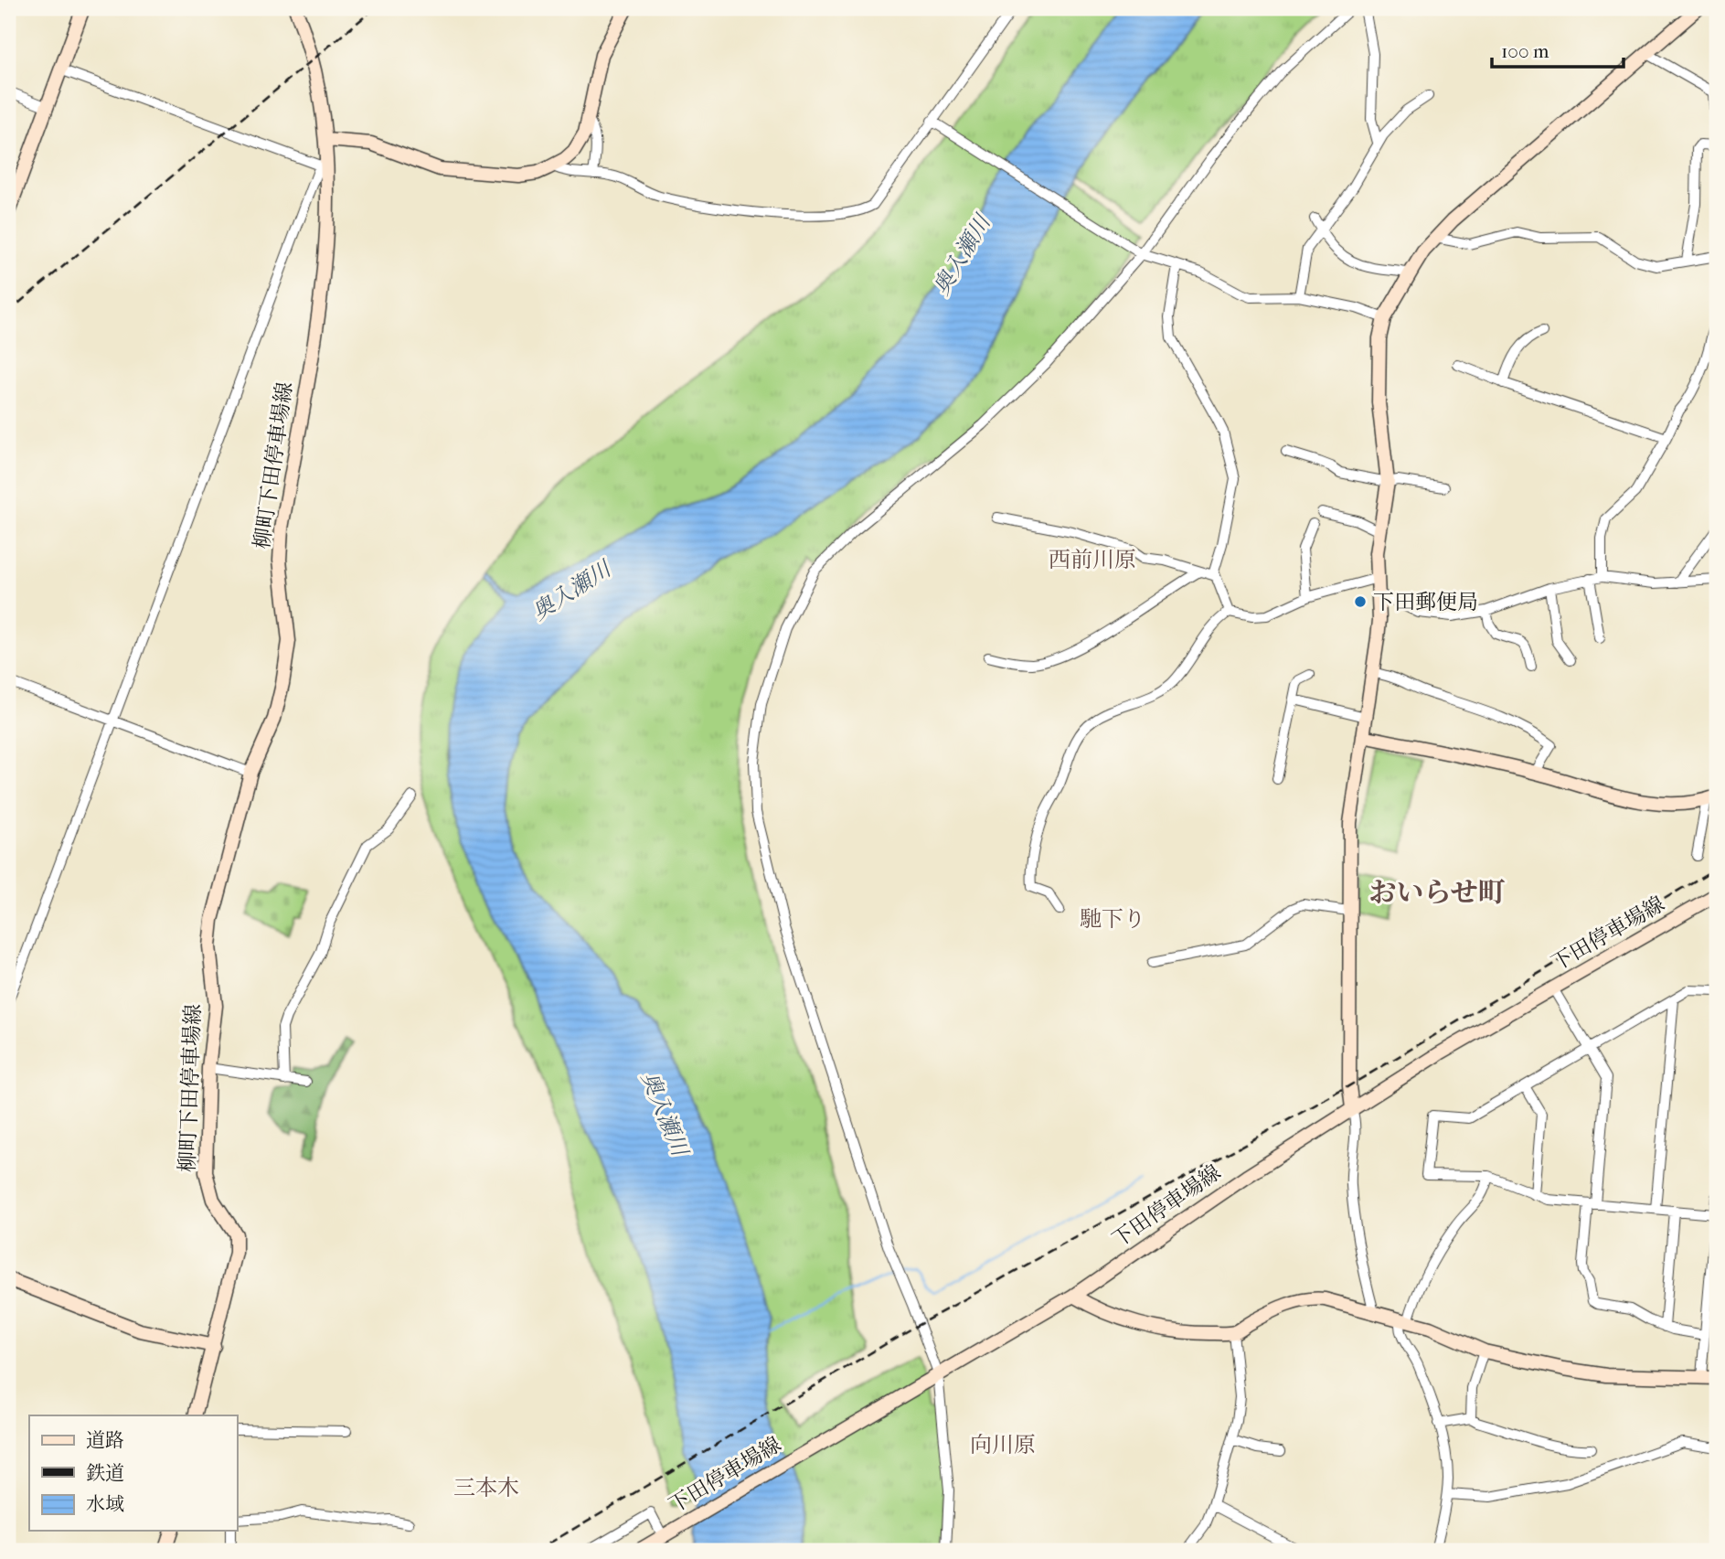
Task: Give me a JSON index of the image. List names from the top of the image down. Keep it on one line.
{"streets":{"main road":["柳町下田停車場線","下田停車場線"]},"districts":["西前川原","おいらせ町","馳下り","向川原","三本木"],"water":["奥入瀬川"],"places":["下田郵便局"],"legend":["道路","鉄道","水域"],"scale_bar":"100 m"}
